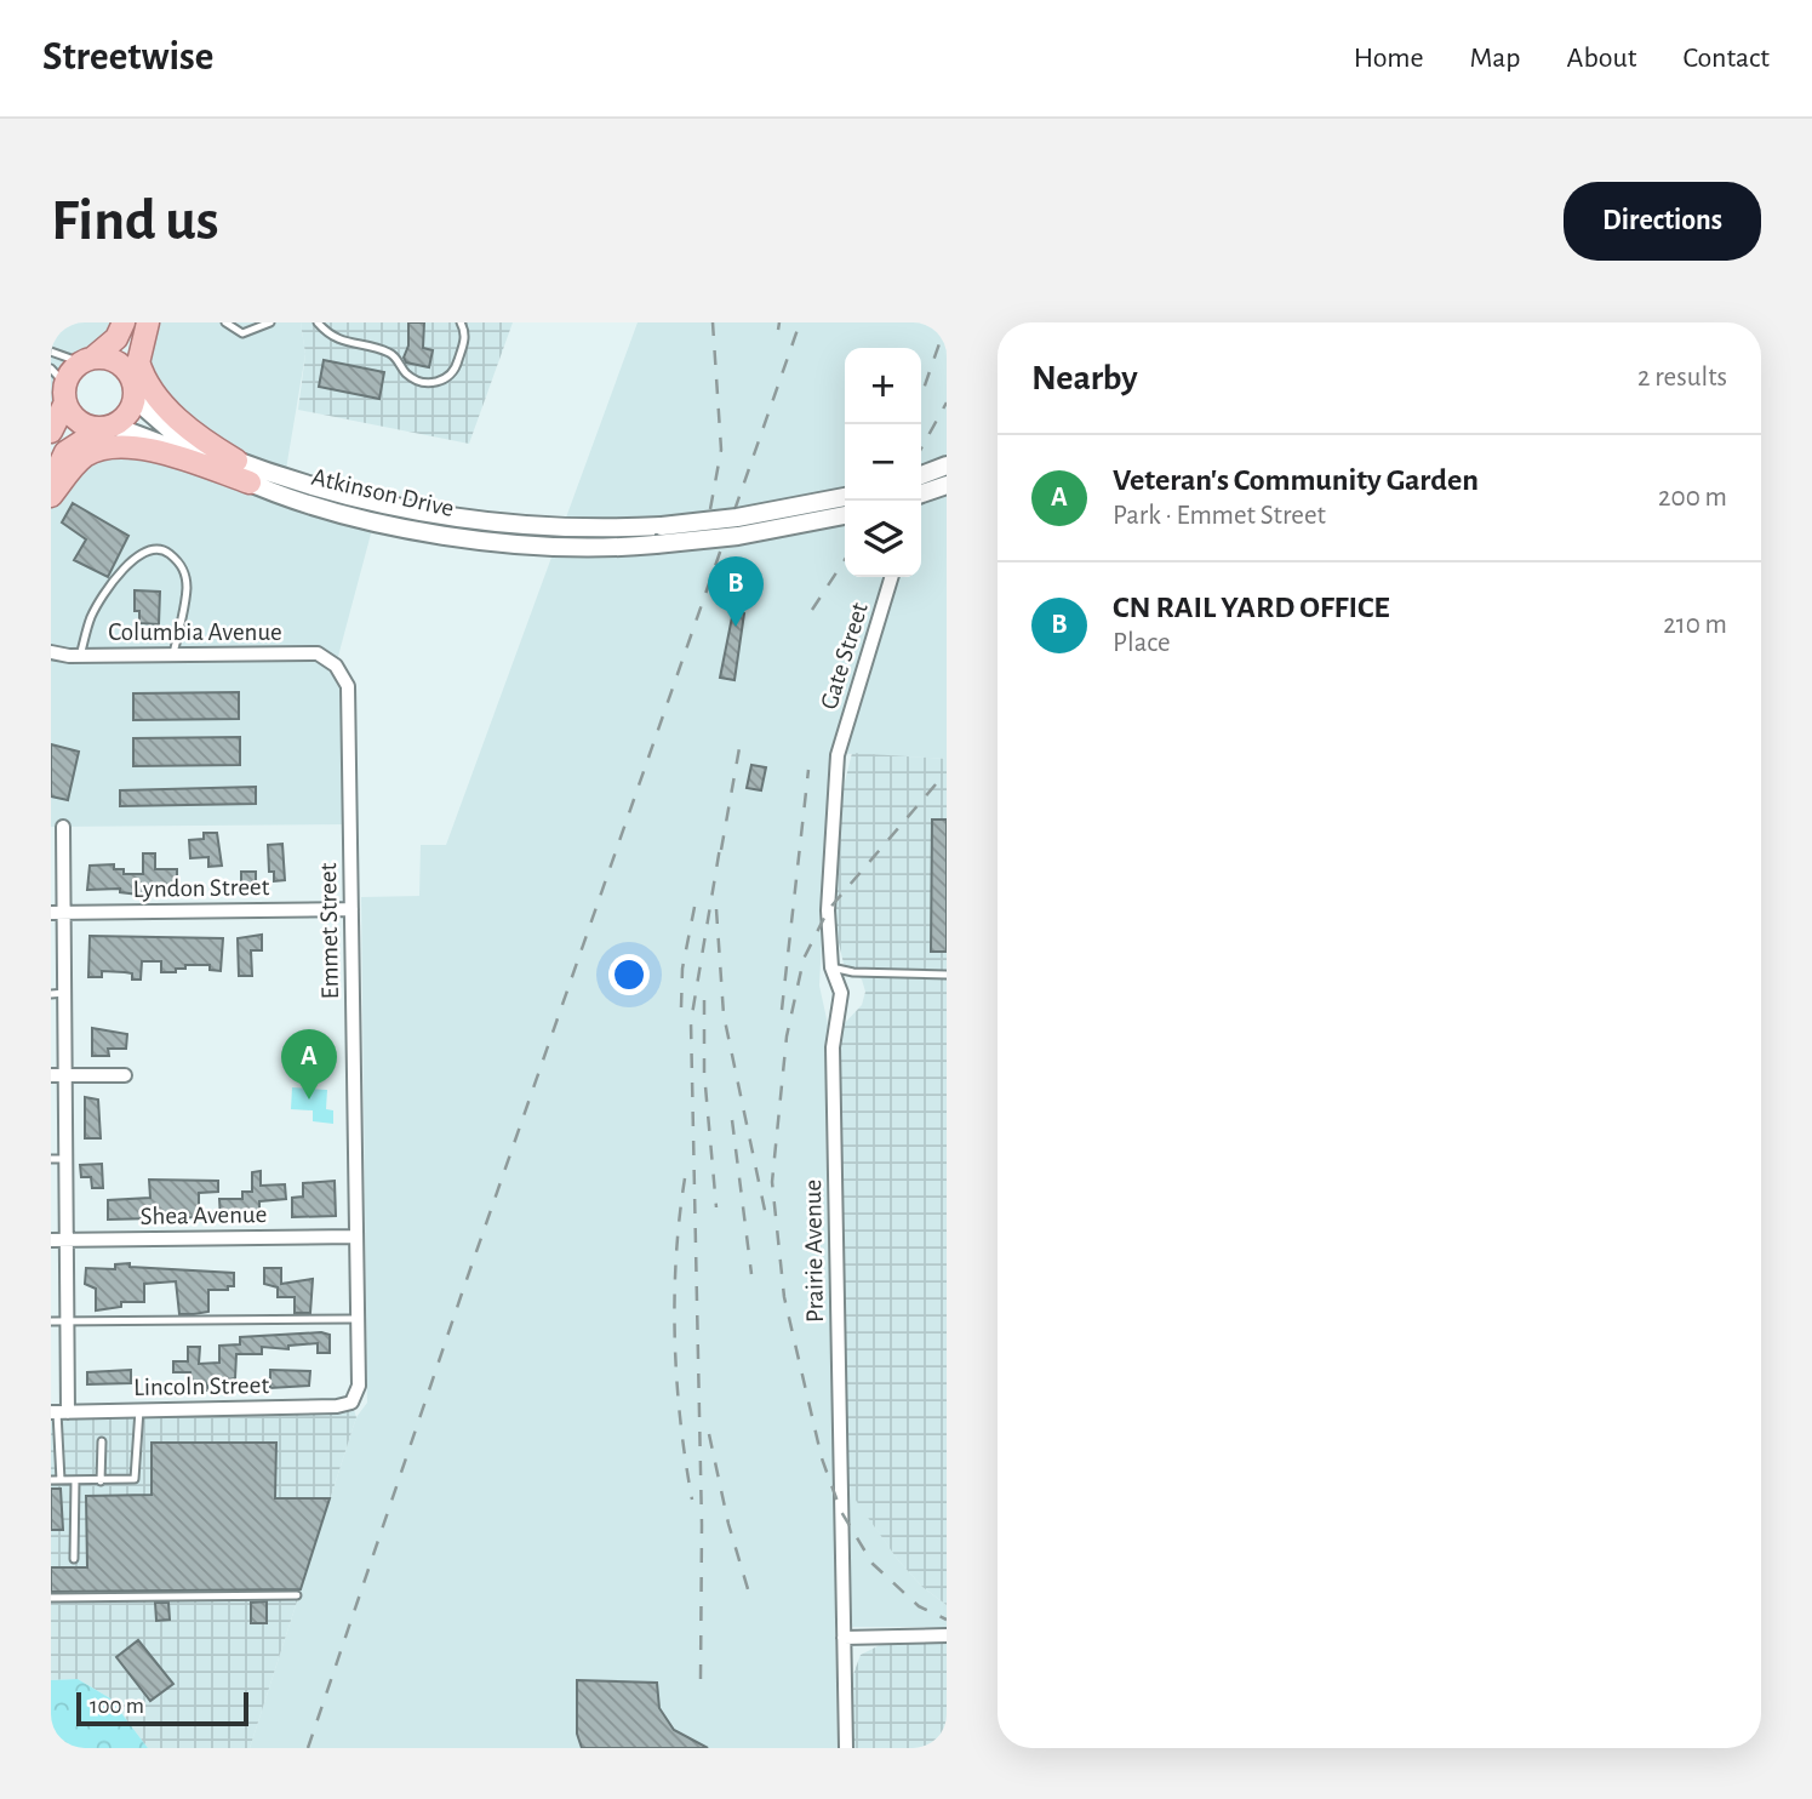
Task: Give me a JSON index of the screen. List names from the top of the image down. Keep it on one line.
{"streets":{"street":["Atkinson Drive","Columbia Avenue","Gate Street","Lyndon Street","Emmet Street","Shea Avenue","Prairie Avenue","Lincoln Street"]},"crossings":[["Columbia Avenue","Emmet Street"],["Gate Street","Prairie Avenue"],["Lyndon Street","Emmet Street"],["Emmet Street","Shea Avenue"],["Emmet Street","Lincoln Street"]],"scale_bar":"100 m","page":{"header":"Streetwise","nav":["Home","Map","About","Contact"],"buttons":"Directions","title":"Find us","heading":["Nearby","2 results"],"map_buttons":["+","−"],"list":[{"mark":"A","name":"Veteran's Community Garden","note":"Park · Emmet Street","value":"200 m"},{"mark":"B","name":"CN RAIL YARD OFFICE","note":"Place","value":"210 m"}],"pins":["B","A"],"scale":"100 m"}}
